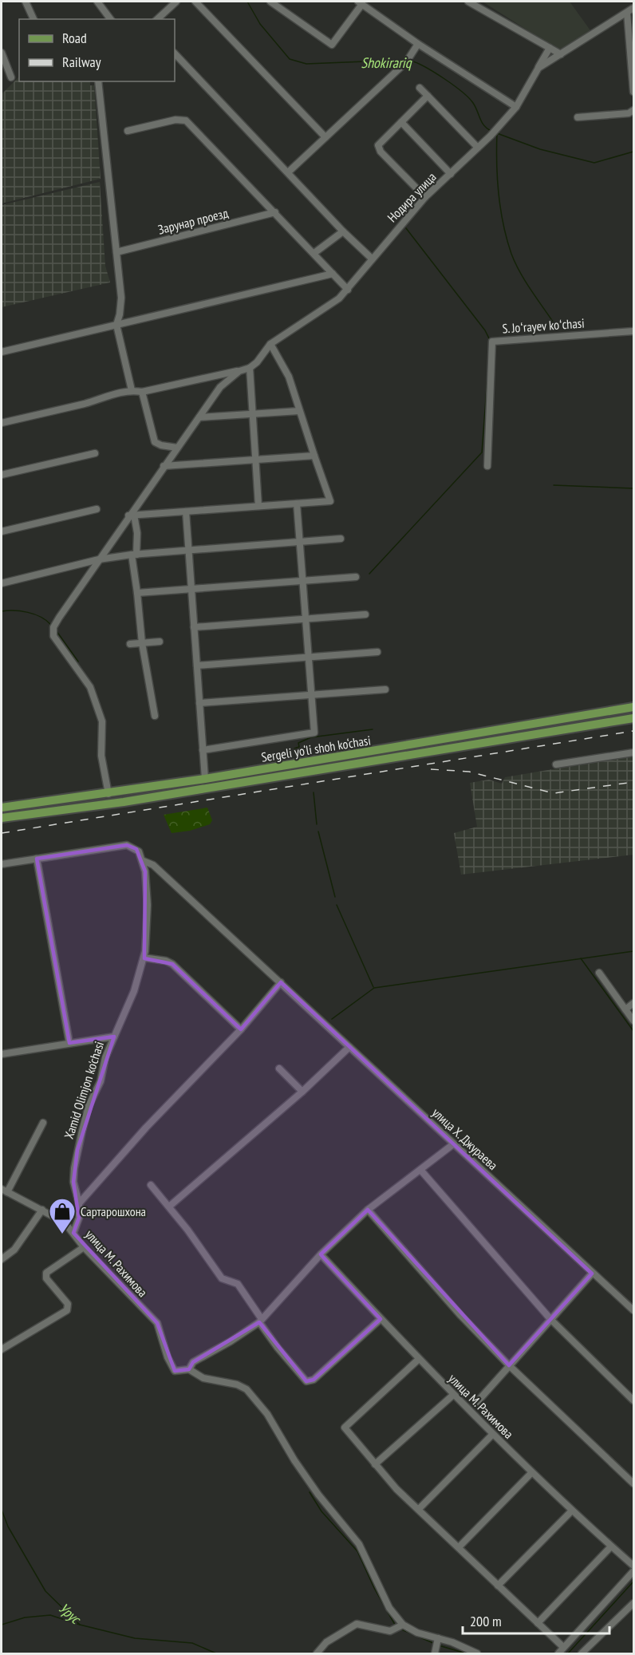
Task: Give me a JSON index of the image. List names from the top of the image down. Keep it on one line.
{"streets":{"main road":["Sergeli yo‘li shoh ko‘chasi"],"street":["Нодира улица","Зарунар проезд","S. Joʻrayev koʻchasi","Xamid Olimjon ko'chasi","улица Х. Джураева","улица М. Рахимова"]},"crossings":[["Xamid Olimjon ko'chasi","улица Х. Джураева"],["Xamid Olimjon ko'chasi","улица М. Рахимова"]],"water":["Shokirariq","Урус"],"places":{"shop":["Сартарошхона"]},"legend":["Road","Railway"],"scale_bar":"200 m"}
